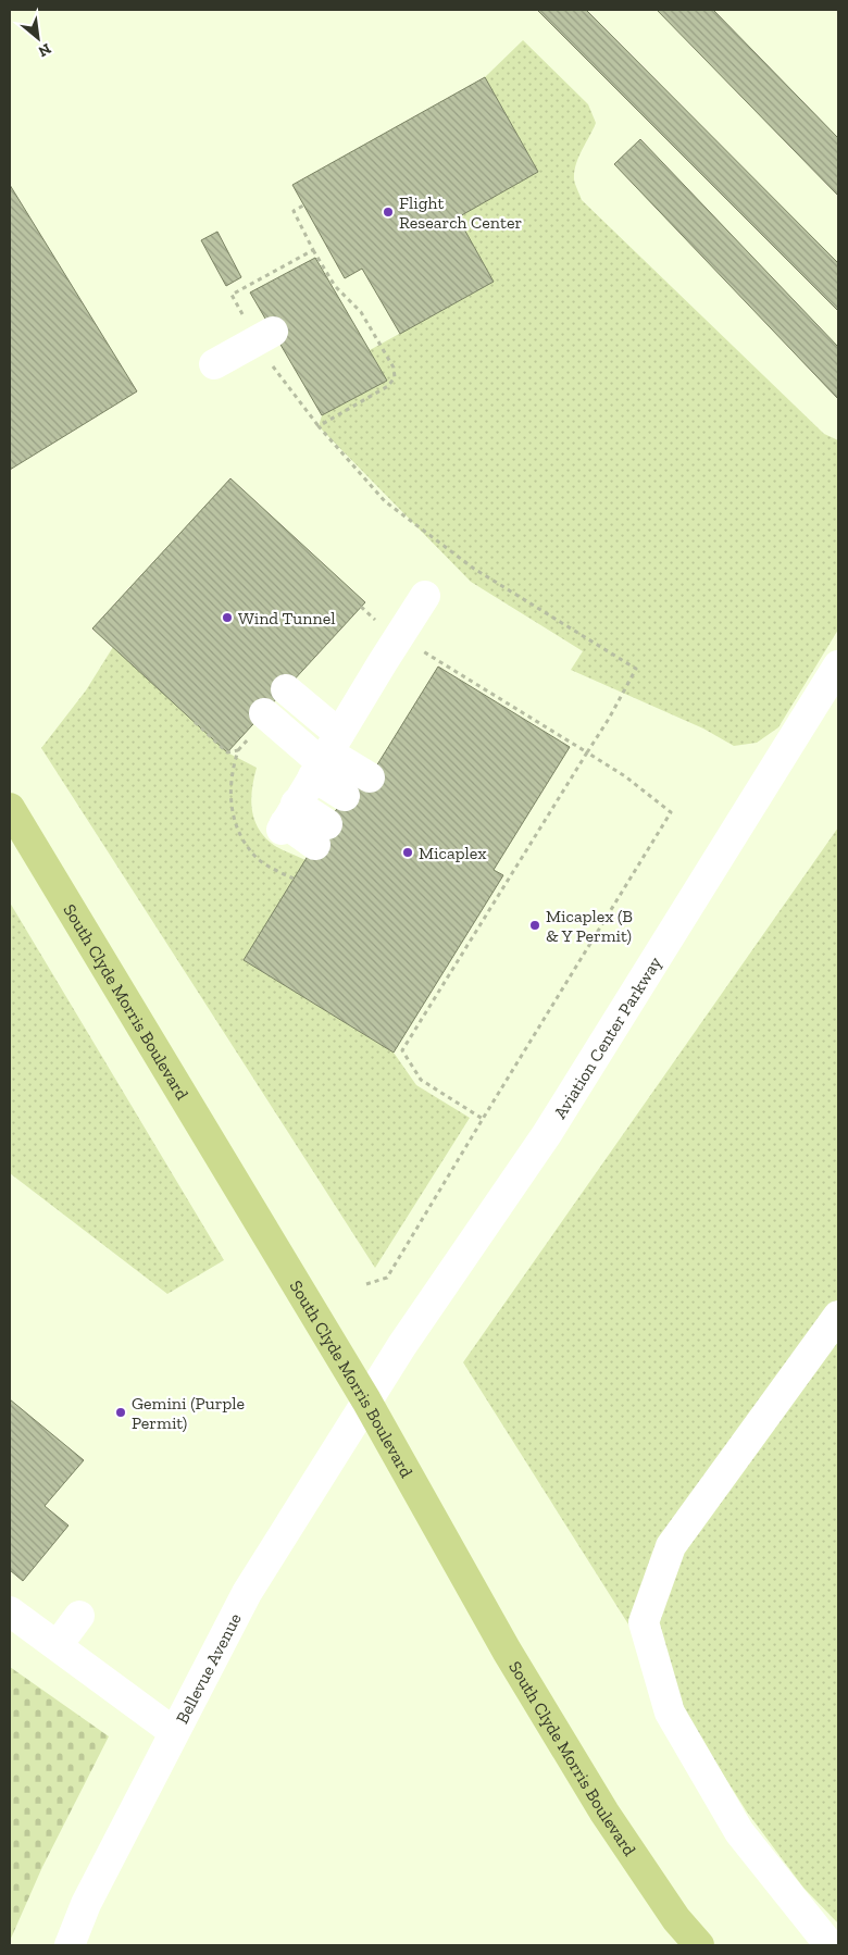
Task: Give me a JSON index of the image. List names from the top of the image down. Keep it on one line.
{"streets":{"main road":["South Clyde Morris Boulevard"],"street":["Aviation Center Parkway","Bellevue Avenue"]},"crossings":[["South Clyde Morris Boulevard","Aviation Center Parkway"],["South Clyde Morris Boulevard","Bellevue Avenue"],["Aviation Center Parkway","Bellevue Avenue"]],"places":["Flight Research Center","Wind Tunnel","Micaplex","Micaplex (B & Y Permit)","Gemini (Purple Permit)"],"north":"bottom right"}
